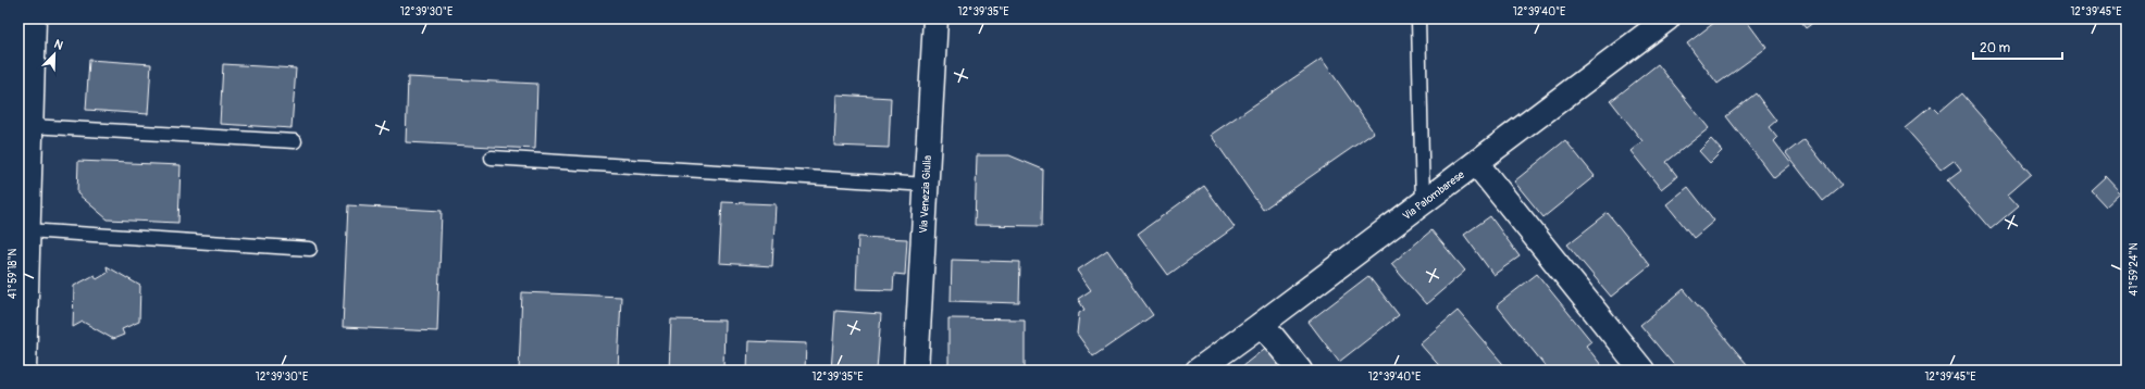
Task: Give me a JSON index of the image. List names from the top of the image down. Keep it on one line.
{"streets":{"street":["Via Venezia Giulia","Via Palombarese"]},"scale_bar":"20 m","north":"top right","coordinates":["12°39'30\"E","12°39'35\"E","12°39'40\"E","12°39'45\"E","41°59'24\"N","41°59'18\"N"]}
